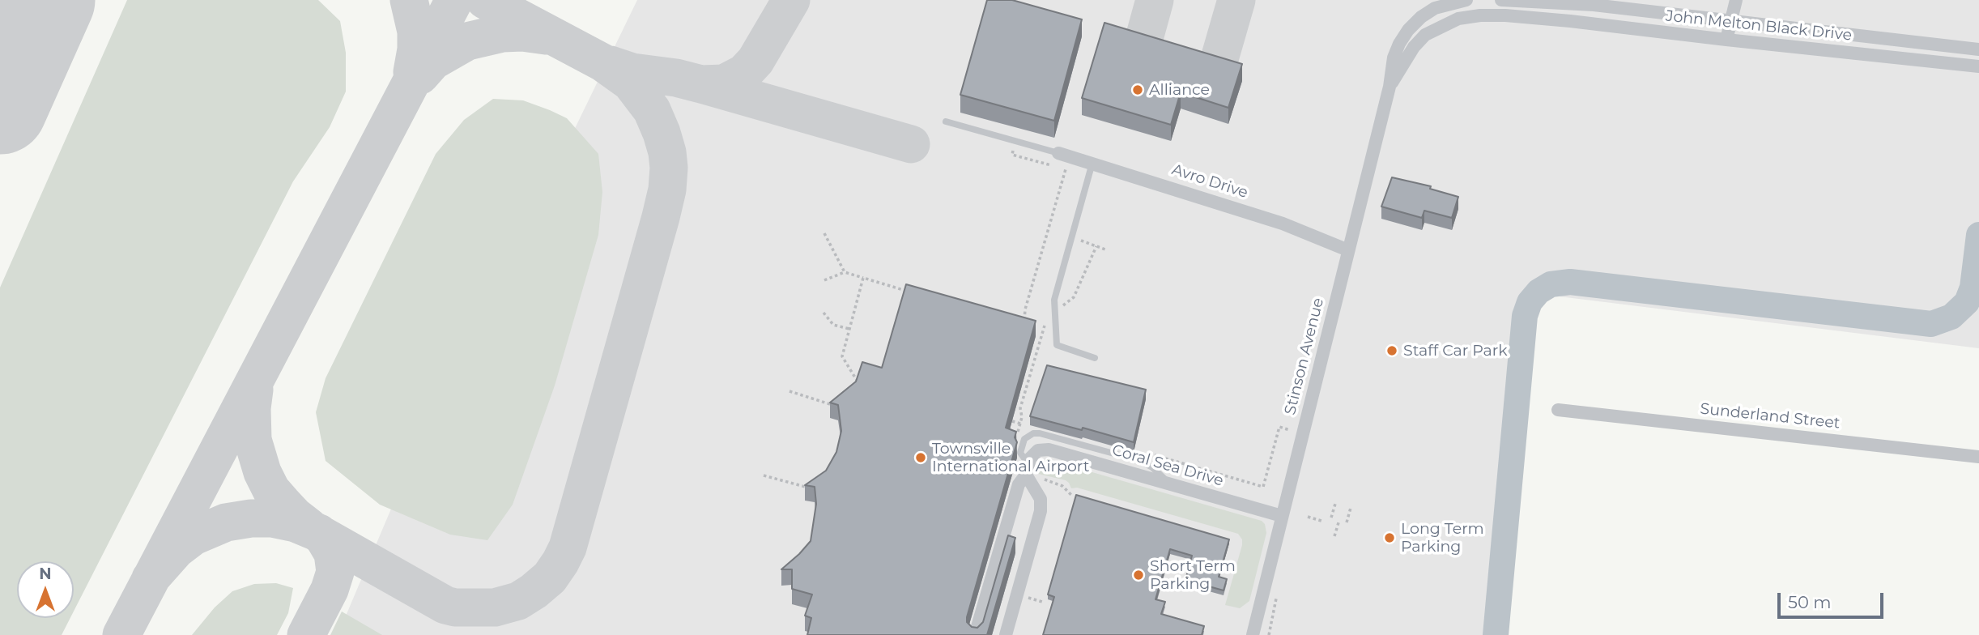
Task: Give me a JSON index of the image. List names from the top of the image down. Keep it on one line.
{"streets":{"street":["John Melton Black Drive","Avro Drive","Stinson Avenue","Sunderland Street","Coral Sea Drive"]},"crossings":[["John Melton Black Drive","Stinson Avenue"],["Avro Drive","Stinson Avenue"],["Stinson Avenue","Coral Sea Drive"]],"places":["Alliance","Staff Car Park","Townsville International Airport","Long Term Parking","Short Term Parking"],"scale_bar":"50 m","north":"top"}
